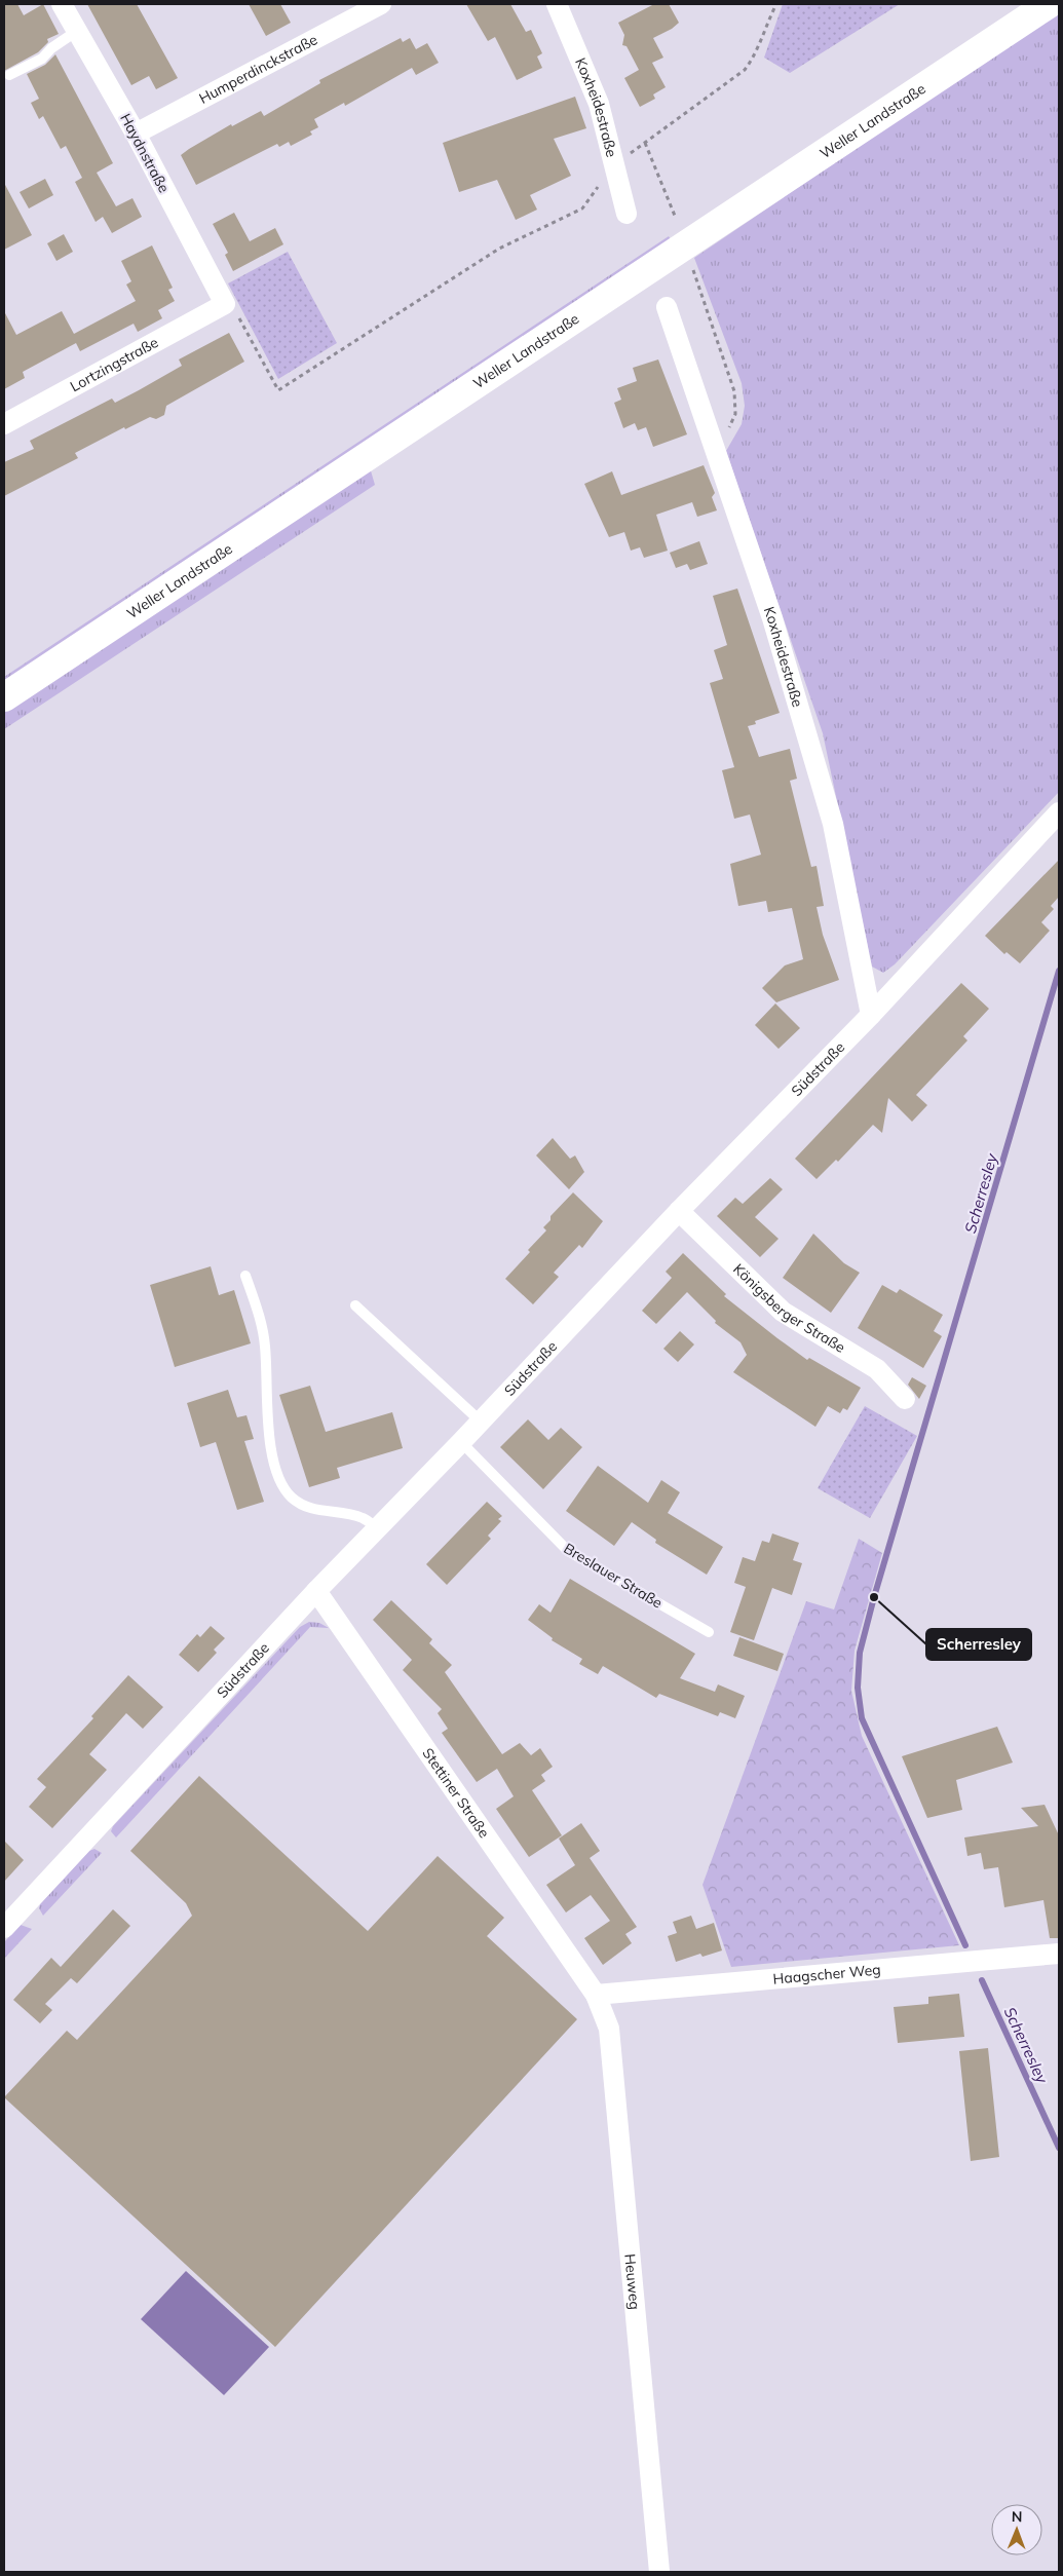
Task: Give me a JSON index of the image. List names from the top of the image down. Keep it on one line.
{"streets":{"main road":["Weller Landstraße"],"street":["Humperdinckstraße","Koxheidestraße","Haydnstraße","Lortzingstraße","Südstraße","Königsberger Straße","Stettiner Straße","Haagscher Weg","Heuweg"],"lane":["Breslauer Straße"]},"crossings":[["Humperdinckstraße","Haydnstraße"],["Koxheidestraße","Südstraße"],["Haydnstraße","Lortzingstraße"],["Südstraße","Königsberger Straße"],["Südstraße","Breslauer Straße"],["Südstraße","Stettiner Straße"],["Stettiner Straße","Haagscher Weg"],["Stettiner Straße","Heuweg"],["Haagscher Weg","Heuweg"]],"water":["Scherresley"],"places":["Scherresley"],"north":"top"}
